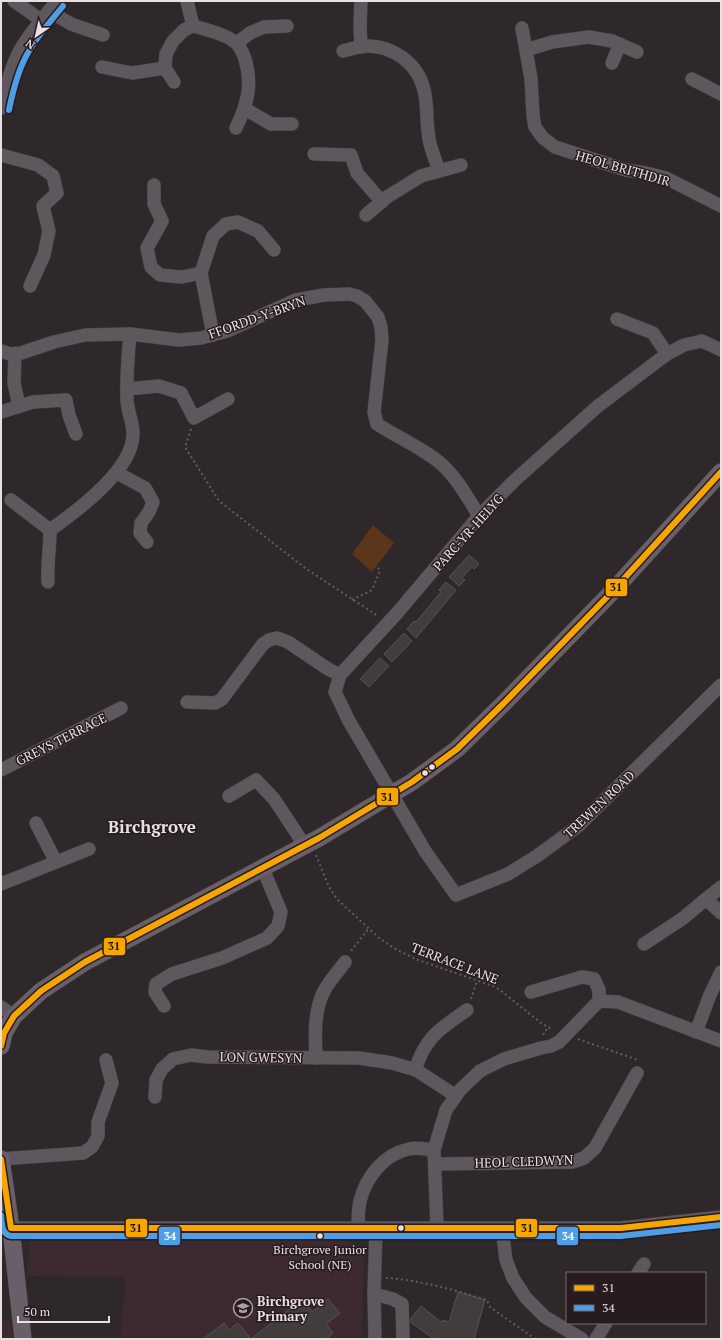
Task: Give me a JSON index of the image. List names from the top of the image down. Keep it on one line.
{"streets":{"street":["HEOL BRITHDIR","FFORDD-Y-BRYN","PARC-YR-HELYG","GREYS TERRACE","TREWEN ROAD","LON GWESYN","HEOL CLEDWYN"],"path":["TERRACE LANE"]},"crossings":[["FFORDD-Y-BRYN","PARC-YR-HELYG"],["TERRACE LANE","HEOL CLEDWYN"]],"districts":["Birchgrove"],"places":{"other":["Birchgrove Junior School (NE)"],"school or university":["Birchgrove Primary"]},"lines":["transit line 34","transit line 31"],"legend":["31","34"],"scale_bar":"50 m","north":"bottom left"}
